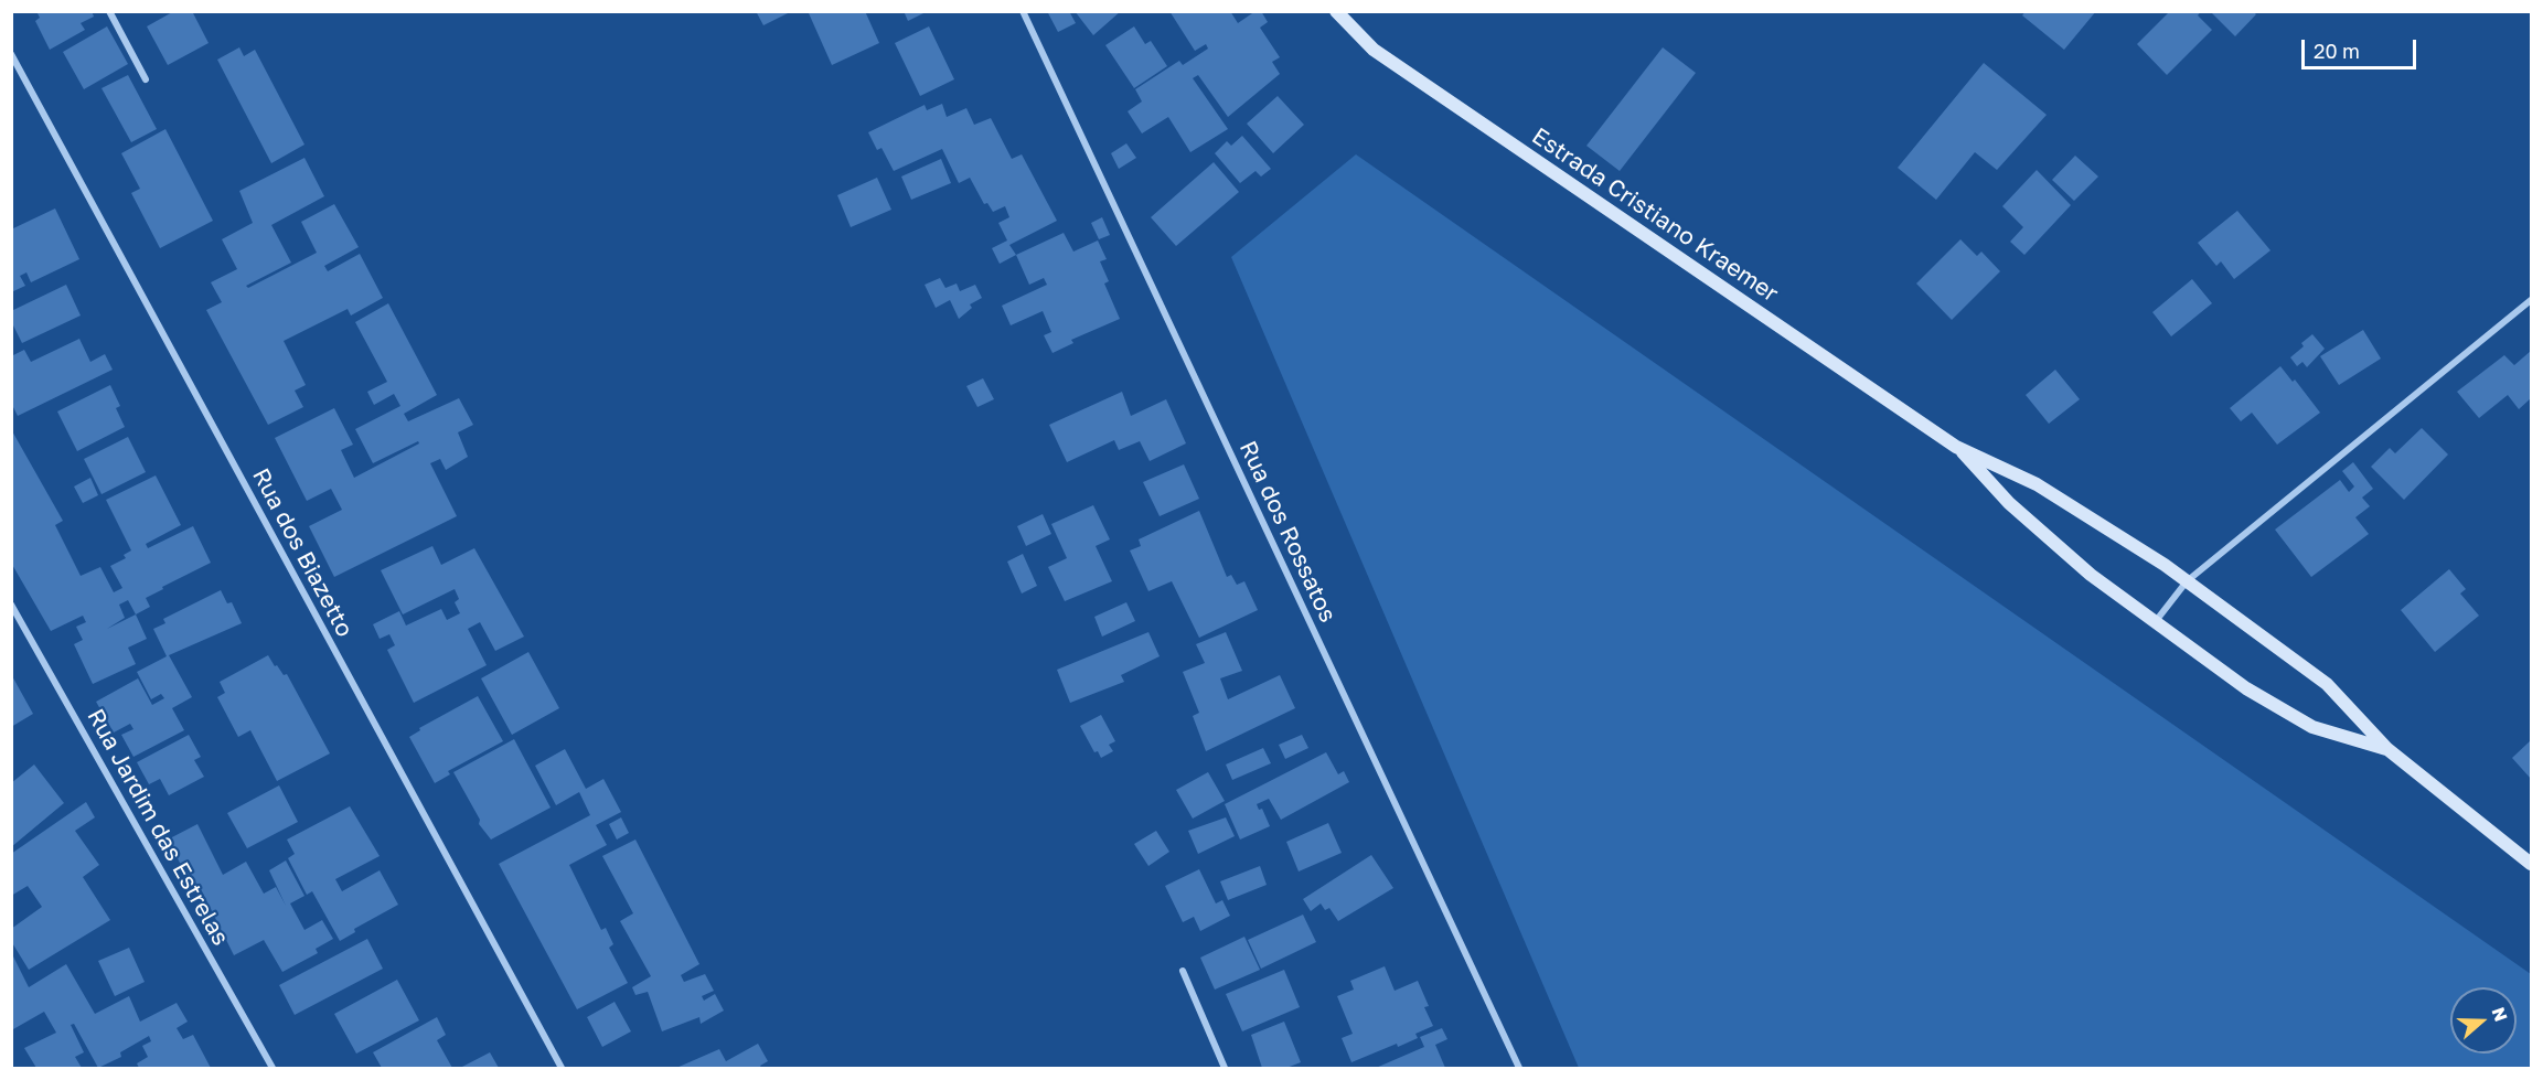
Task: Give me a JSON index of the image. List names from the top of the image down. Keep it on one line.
{"streets":{"main road":["Estrada Cristiano Kraemer"],"street":["Rua dos Rossatos","Rua dos Biazetto","Rua Jardim das Estrelas"]},"scale_bar":"20 m","north":"right"}
